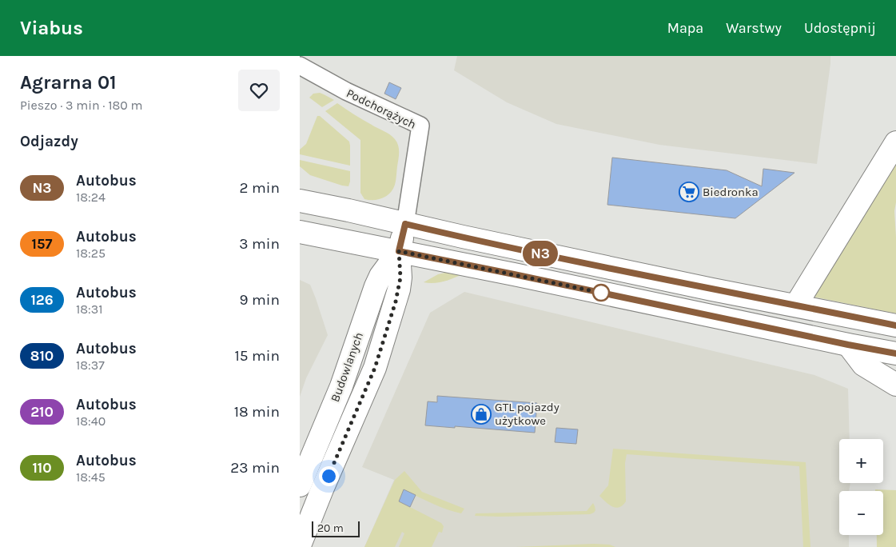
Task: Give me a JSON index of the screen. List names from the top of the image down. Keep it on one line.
{"streets":{"main road":["Budowlanych"],"street":["Podchorążych"]},"crossings":[["Podchorążych","Budowlanych"]],"places":{"supermarket":["Biedronka"],"shop":["GTL pojazdy użytkowe"]},"lines":["bus line N3"],"scale_bar":"20 m","page":{"header":"Viabus","nav":["Mapa","Warstwy","Udostępnij"],"heading":[["Agrarna 01","Pieszo · 3 min · 180 m"],"Odjazdy"],"on_map":"N3","list":[{"mark":"N3","name":"Autobus","note":"18:24","value":"2 min"},{"mark":"157","name":"Autobus","note":"18:25","value":"3 min"},{"mark":"126","name":"Autobus","note":"18:31","value":"9 min"},{"mark":"810","name":"Autobus","note":"18:37","value":"15 min"},{"mark":"210","name":"Autobus","note":"18:40","value":"18 min"},{"mark":"110","name":"Autobus","note":"18:45","value":"23 min"}],"map_buttons":["+","−"],"scale":"20 m"}}
